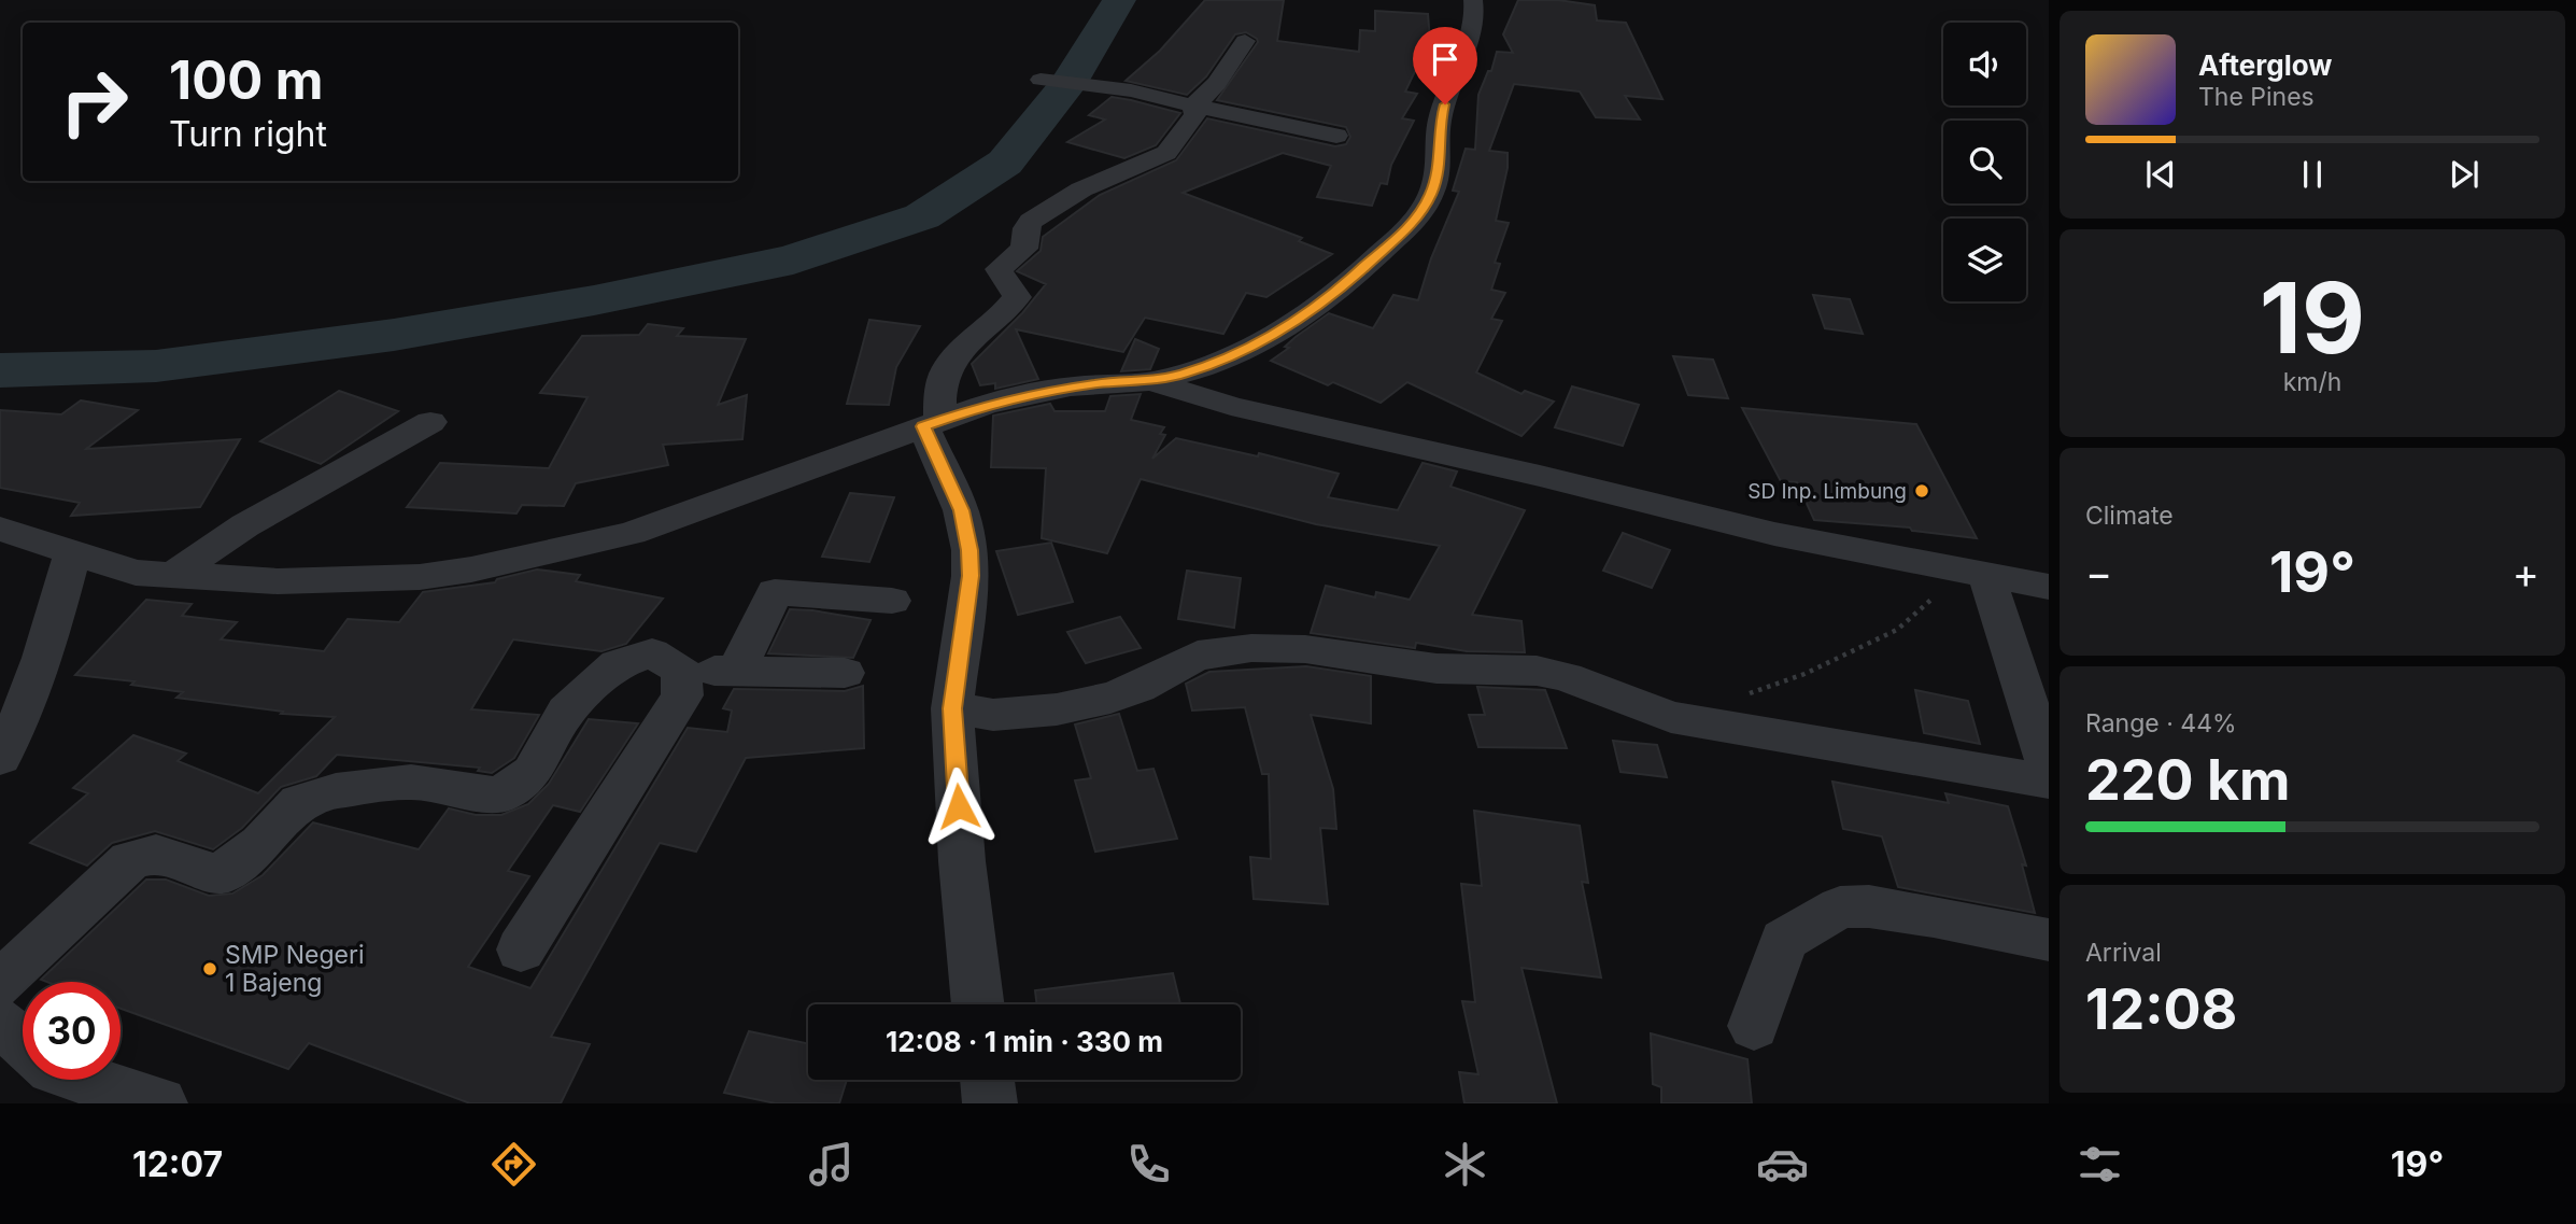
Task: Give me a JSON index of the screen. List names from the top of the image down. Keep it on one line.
{"places":["SD Inp. Limbung","SMP Negeri 1 Bajeng"],"page":{"turn":["100 m","Turn right"],"song":["Afterglow","The Pines"],"tile":[["19","km/h"],"Climate",["Range · 44%","220 km"],["Arrival","12:08"]],"heat":["−","19°","+"],"limit":"30","trip":"12:08 · 1 min · 330 m","tabs":["12:07","19°"]}}
